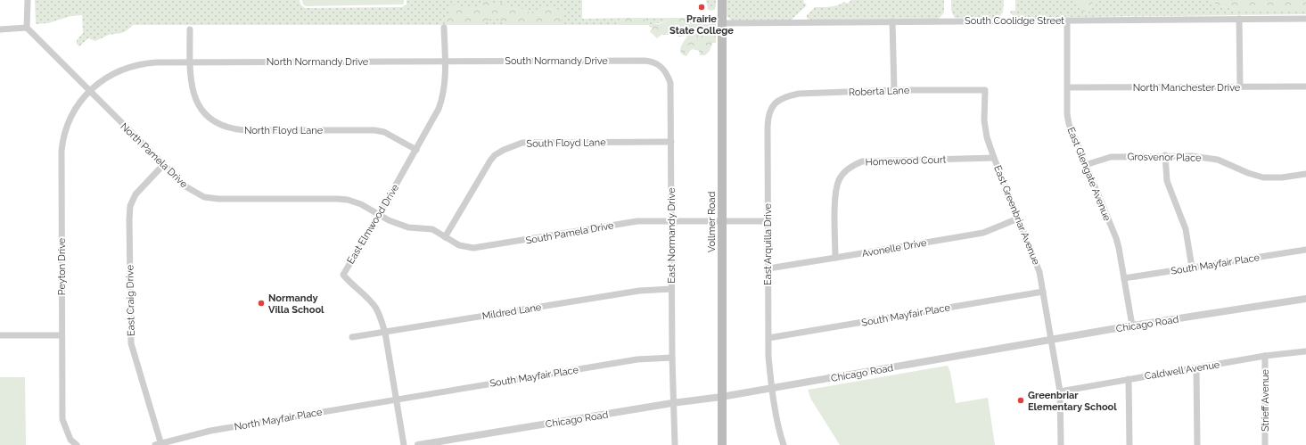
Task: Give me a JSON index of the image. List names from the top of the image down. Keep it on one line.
{"streets":{"main road":["Vollmer Road"],"street":["South Coolidge Street","South Normandy Drive","North Normandy Drive","North Manchester Drive","Roberta Lane","North Floyd Lane","South Floyd Lane","North Pamela Drive","Grosvenor Place","Homewood Court","East Glengate Avenue","East Greenbriar Avenue","East Elmwood Drive","South Pamela Drive","East Normandy Drive","East Arquilla Drive","Avonelle Drive","South Mayfair Place","Peyton Drive","East Craig Drive","Mildred Lane","Chicago Road","Caldwell Avenue","Strieff Avenue","North Mayfair Place"]},"crossings":[["South Coolidge Street","East Glengate Avenue"],["South Coolidge Street","Vollmer Road"],["South Normandy Drive","North Normandy Drive"],["South Normandy Drive","East Elmwood Drive"],["South Normandy Drive","East Normandy Drive"],["North Normandy Drive","North Floyd Lane"],["North Normandy Drive","North Pamela Drive"],["North Normandy Drive","East Elmwood Drive"],["North Normandy Drive","Peyton Drive"],["North Manchester Drive","East Glengate Avenue"],["Roberta Lane","East Greenbriar Avenue"],["Roberta Lane","East Arquilla Drive"],["North Floyd Lane","East Elmwood Drive"],["South Floyd Lane","South Pamela Drive"],["South Floyd Lane","East Normandy Drive"],["North Pamela Drive","East Elmwood Drive"],["North Pamela Drive","South Pamela Drive"],["North Pamela Drive","Peyton Drive"],["North Pamela Drive","East Craig Drive"],["Grosvenor Place","East Glengate Avenue"],["Homewood Court","East Greenbriar Avenue"],["Homewood Court","Avonelle Drive"],["East Glengate Avenue","South Mayfair Place"],["East Glengate Avenue","Chicago Road"],["East Greenbriar Avenue","Avonelle Drive"],["East Greenbriar Avenue","South Mayfair Place"],["East Greenbriar Avenue","Chicago Road"],["East Greenbriar Avenue","Caldwell Avenue"],["Vollmer Road","South Pamela Drive"],["Vollmer Road","Chicago Road"],["East Elmwood Drive","South Pamela Drive"],["East Elmwood Drive","South Mayfair Place"],["East Elmwood Drive","Mildred Lane"],["East Elmwood Drive","North Mayfair Place"],["South Pamela Drive","East Normandy Drive"],["South Pamela Drive","East Arquilla Drive"],["East Normandy Drive","South Mayfair Place"],["East Normandy Drive","Mildred Lane"],["East Normandy Drive","Chicago Road"],["East Arquilla Drive","Avonelle Drive"],["East Arquilla Drive","South Mayfair Place"],["East Arquilla Drive","Chicago Road"],["South Mayfair Place","North Mayfair Place"],["East Craig Drive","North Mayfair Place"],["Caldwell Avenue","Strieff Avenue"]],"places":["Prairie State College","Normandy Villa School","Greenbriar Elementary School"]}
